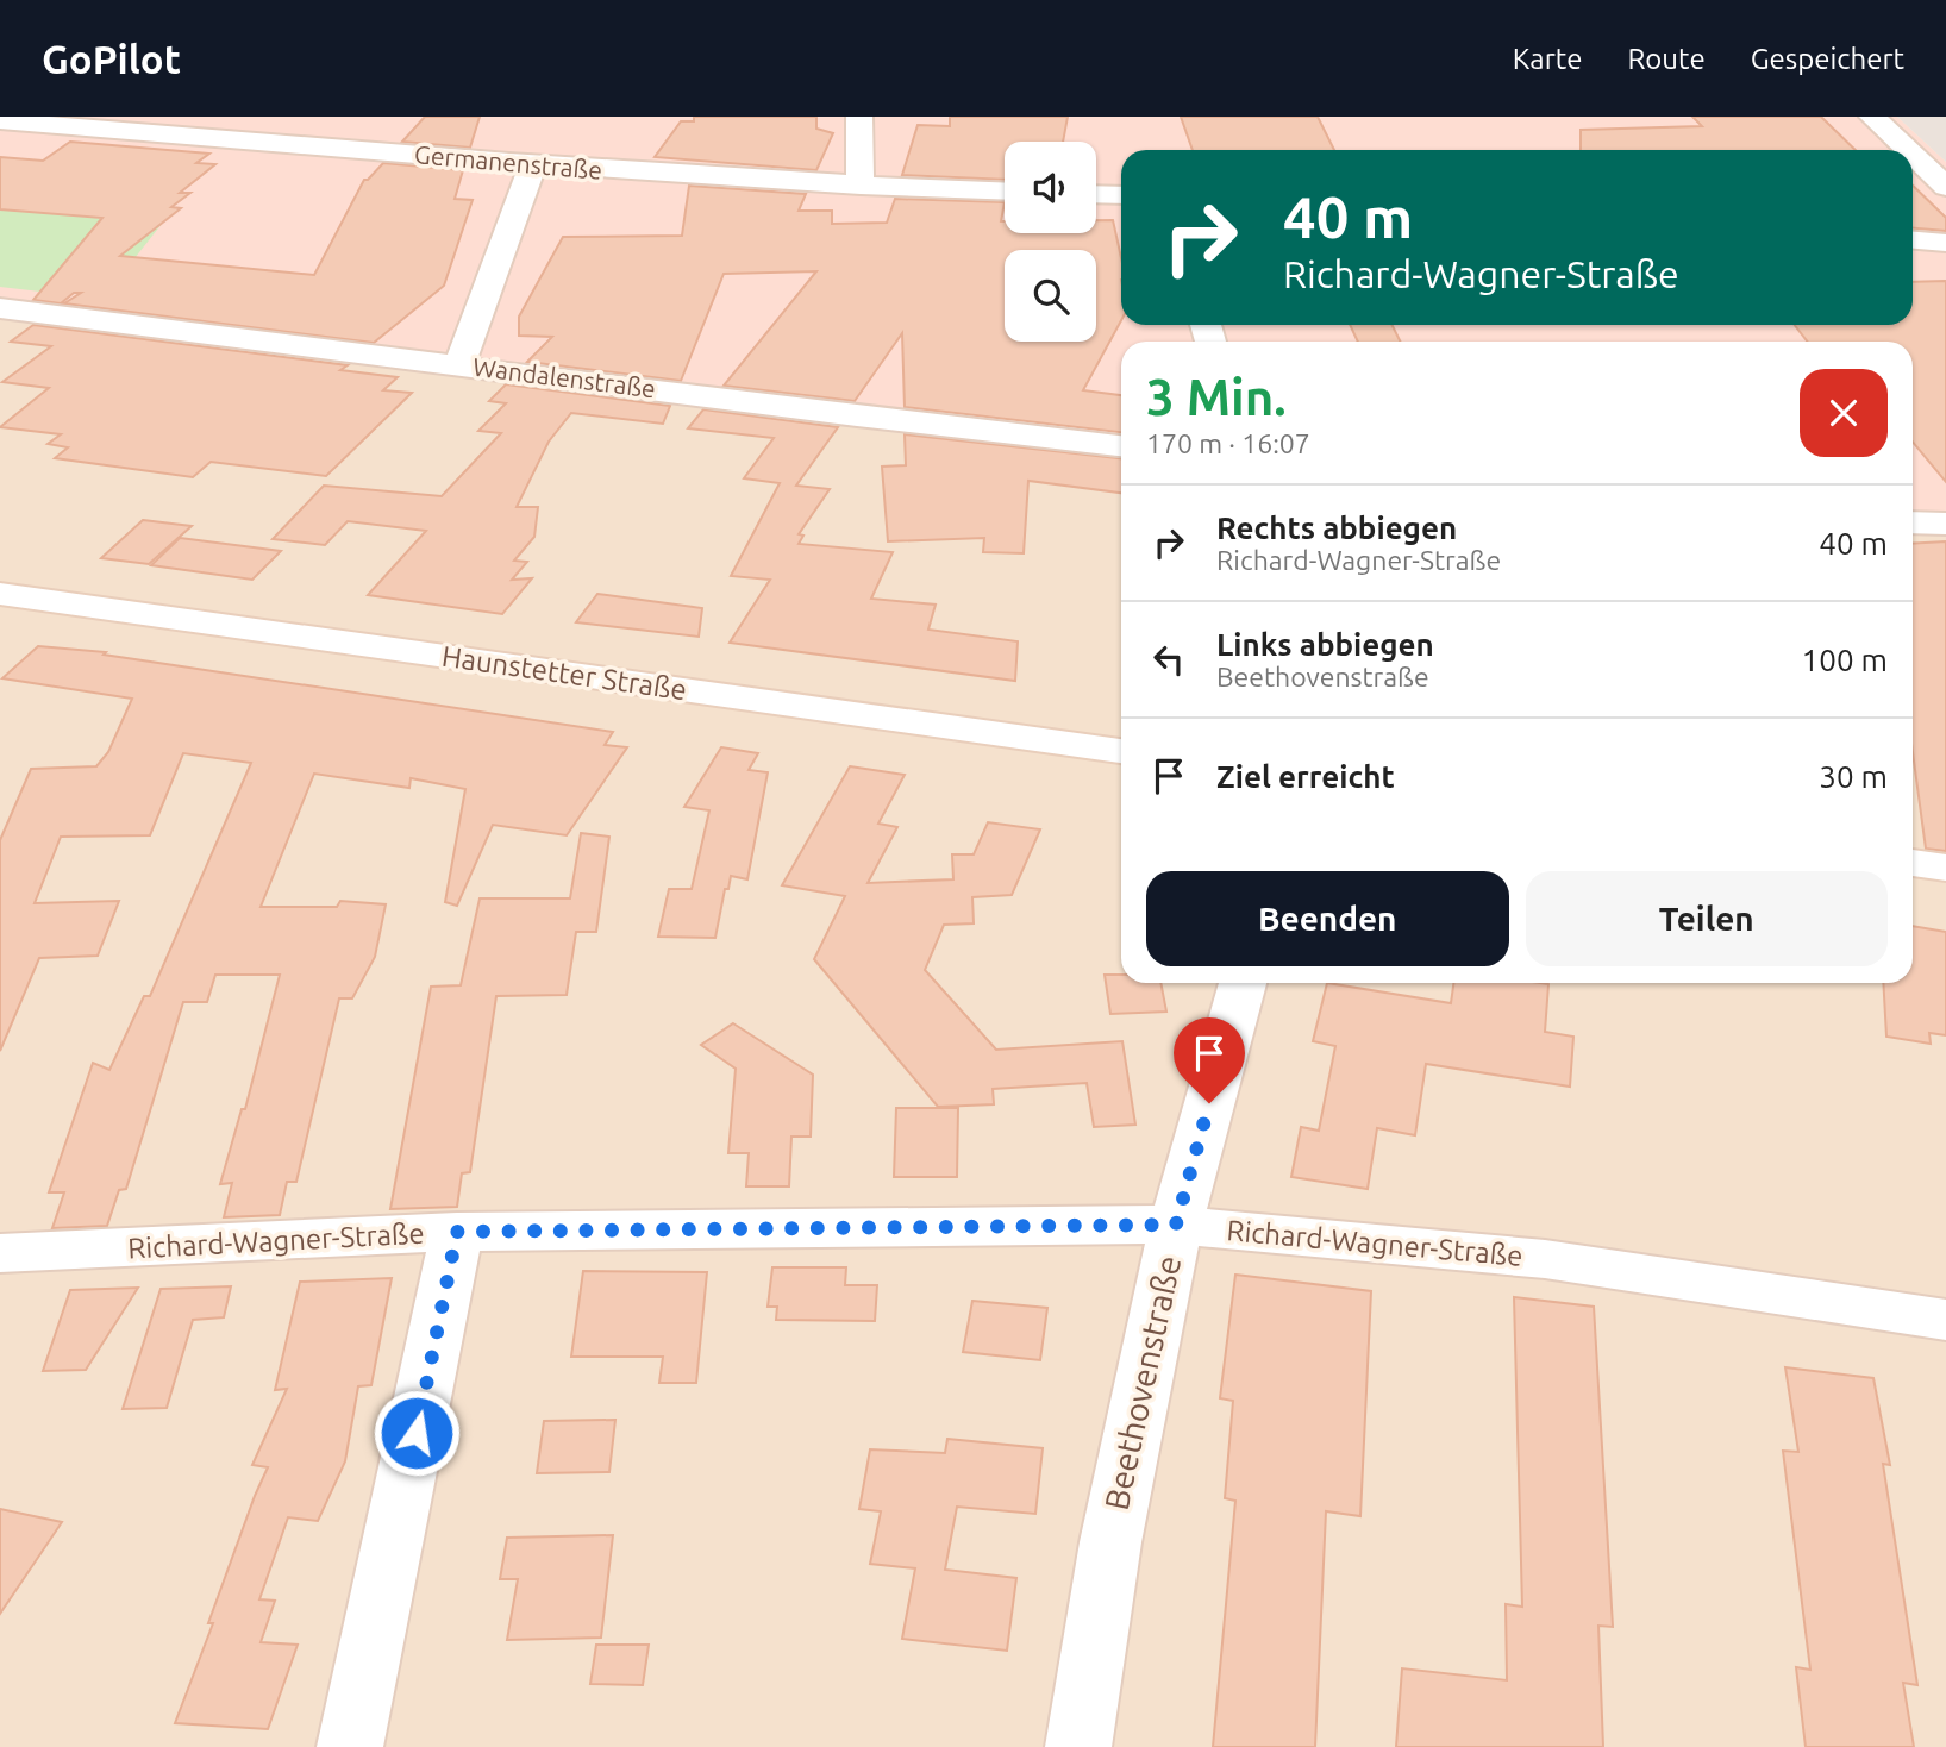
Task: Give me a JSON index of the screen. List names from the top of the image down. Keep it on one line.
{"streets":{"street":["Germanenstraße","Wandalenstraße","Haunstetter Straße","Richard-Wagner-Straße","Beethovenstraße"]},"crossings":[["Richard-Wagner-Straße","Beethovenstraße"]],"page":{"header":"GoPilot","nav":["Karte","Route","Gespeichert"],"turn":["40 m","Richard-Wagner-Straße"],"heading":["3 Min.","170 m · 16:07"],"list":[{"name":"Rechts abbiegen","note":"Richard-Wagner-Straße","value":"40 m"},{"name":"Links abbiegen","note":"Beethovenstraße","value":"100 m"},{"name":"Ziel erreicht","value":"30 m"}],"buttons":["Beenden","Teilen"]}}
